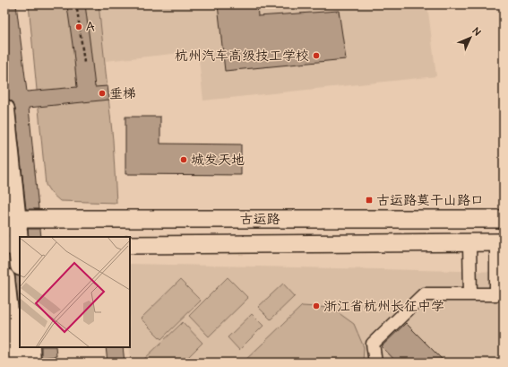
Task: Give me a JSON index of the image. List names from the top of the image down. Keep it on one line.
{"streets":{"main road":["古运路"]},"places":{"other":["A","杭州汽车高级技工学校","垂梯","城发天地","浙江省杭州长征中学"],"transit":["古运路莫干山路口"]},"north":"top right"}
